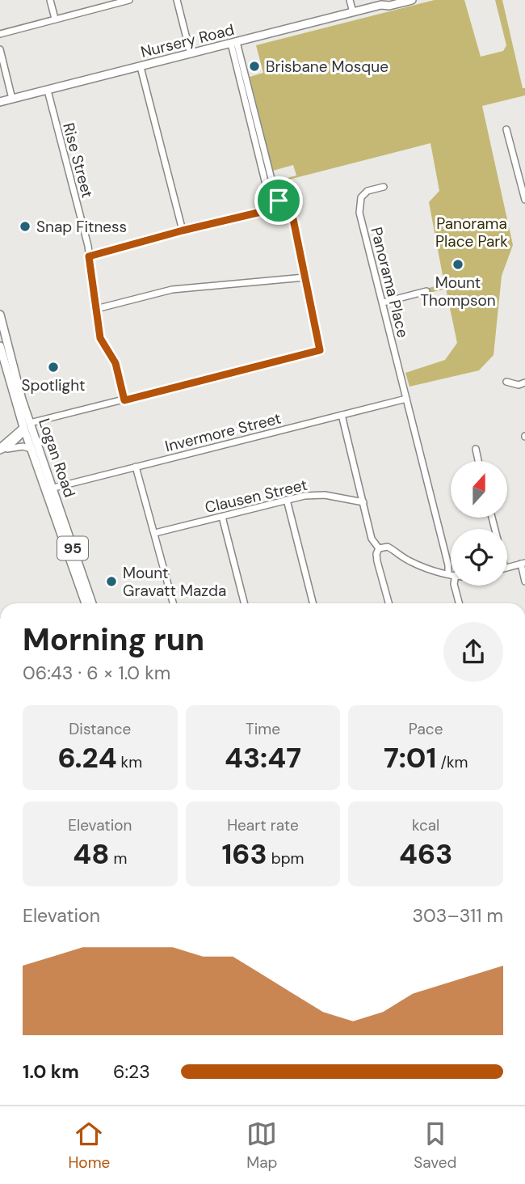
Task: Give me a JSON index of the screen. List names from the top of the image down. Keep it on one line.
{"streets":{"main road":["Nursery Road","Logan Road","95"],"street":["Rise Street","Panorama Place","Invermore Street","Clausen Street"]},"crossings":[["Nursery Road","Rise Street"],["Panorama Place","Invermore Street"],["Invermore Street","Logan Road"]],"parks":["Panorama Place Park"],"places":["Brisbane Mosque","Snap Fitness","Mount Thompson","Spotlight","Mount Gravatt Mazda"],"north":"top","page":{"heading":["Morning run","06:43 · 6 × 1.0 km"],"stats":[["Distance","6.24 km"],["Time","43:47"],["Pace","7:01 /km"],["Elevation","48 m"],["Heart rate","163 bpm"],["kcal","463"]],"chart":["Elevation","303–311 m"],"list":[{"name":"1.0 km","note":"6:23"}],"tabs":["Home","Map","Saved"]}}
